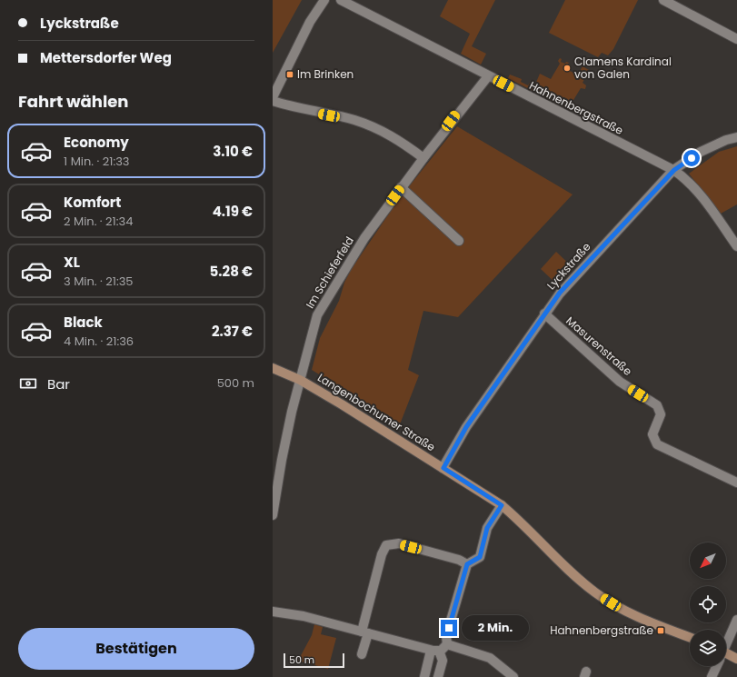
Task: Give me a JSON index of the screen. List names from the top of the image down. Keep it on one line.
{"streets":{"street":["Hahnenbergstraße","Lyckstraße","Im Schieferfeld","Masurenstraße","Langenbochumer Straße"]},"crossings":[["Hahnenbergstraße","Lyckstraße"],["Hahnenbergstraße","Im Schieferfeld"],["Lyckstraße","Masurenstraße"],["Lyckstraße","Langenbochumer Straße"],["Im Schieferfeld","Langenbochumer Straße"]],"places":{"other":["Clamens Kardinal von Galen"],"transit":["Im Brinken","Hahnenbergstraße"]},"scale_bar":"50 m","north":"bottom left","page":{"banner":["Lyckstraße","Mettersdorfer Weg"],"heading":"Fahrt wählen","list":[{"name":"Economy","note":"1 Min. · 21:33","value":"3.10 €"},{"name":"Komfort","note":"2 Min. · 21:34","value":"4.19 €"},{"name":"XL","note":"3 Min. · 21:35","value":"5.28 €"},{"name":"Black","note":"4 Min. · 21:36","value":"2.37 €"}],"pay":["Bar","500 m"],"bubble":"2 Min.","buttons":"Bestätigen","scale":"50 m"}}
